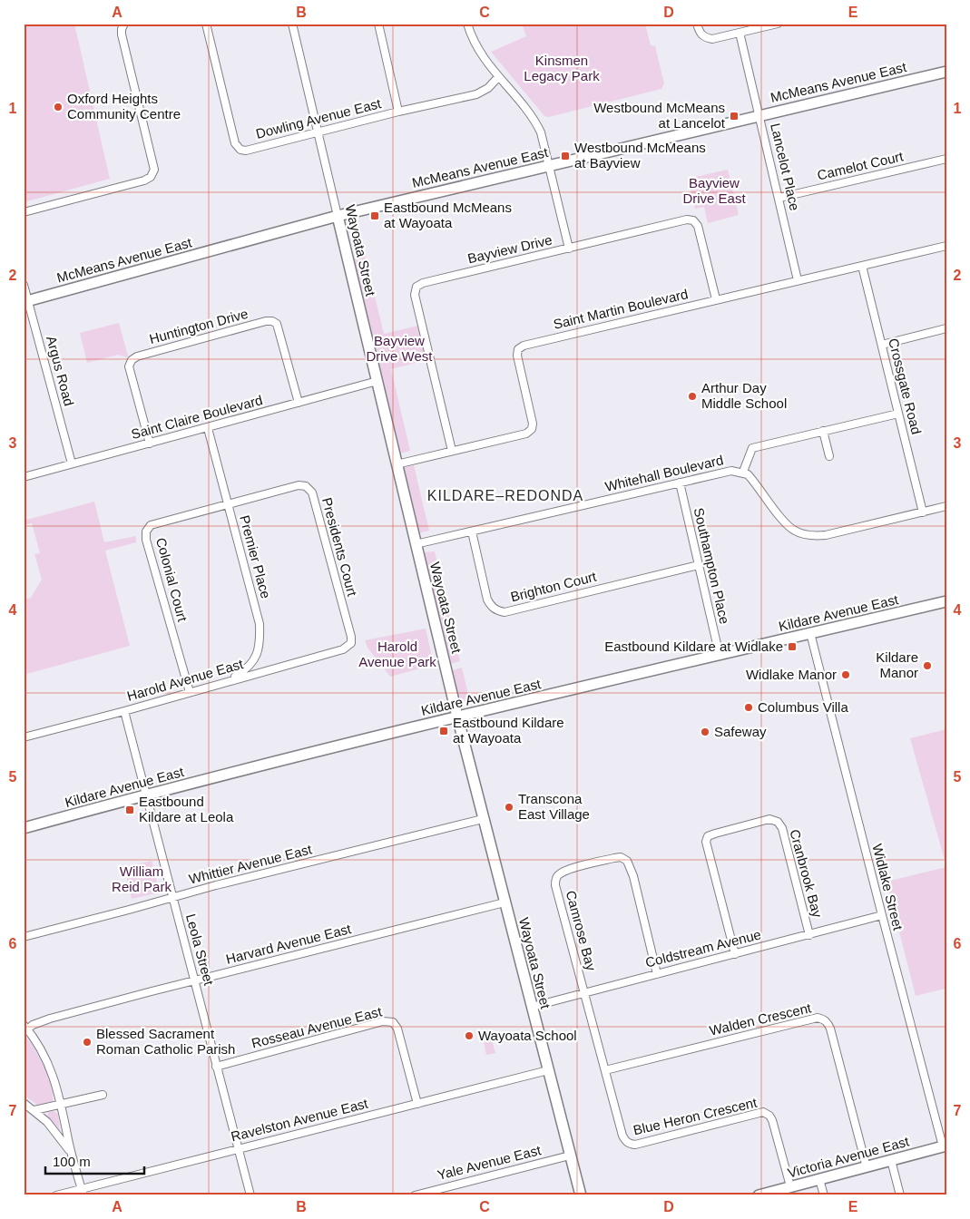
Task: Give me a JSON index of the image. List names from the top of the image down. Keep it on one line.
{"streets":{"street":["McMeans Avenue East","Dowling Avenue East","Camelot Court","Lancelot Place","Bayview Drive","Wayoata Street","Saint Martin Boulevard","Huntington Drive","Argus Road","Crossgate Road","Saint Claire Boulevard","Whitehall Boulevard","Presidents Court","Premier Place","Southampton Place","Colonial Court","Brighton Court","Kildare Avenue East","Harold Avenue East","Whittier Avenue East","Cranbrook Bay","Widlake Street","Camrose Bay","Harvard Avenue East","Coldstream Avenue","Leola Street","Walden Crescent","Rosseau Avenue East","Blue Heron Crescent","Ravelston Avenue East","Victoria Avenue East","Yale Avenue East"]},"crossings":[["McMeans Avenue East","Lancelot Place"],["McMeans Avenue East","Wayoata Street"],["McMeans Avenue East","Argus Road"],["Dowling Avenue East","Wayoata Street"],["Camelot Court","Lancelot Place"],["Lancelot Place","Saint Martin Boulevard"],["Bayview Drive","Saint Martin Boulevard"],["Wayoata Street","Saint Martin Boulevard"],["Wayoata Street","Saint Claire Boulevard"],["Wayoata Street","Whitehall Boulevard"],["Wayoata Street","Kildare Avenue East"],["Wayoata Street","Whittier Avenue East"],["Wayoata Street","Harvard Avenue East"],["Wayoata Street","Coldstream Avenue"],["Wayoata Street","Ravelston Avenue East"],["Wayoata Street","Yale Avenue East"],["Saint Martin Boulevard","Crossgate Road"],["Huntington Drive","Saint Claire Boulevard"],["Argus Road","Saint Claire Boulevard"],["Crossgate Road","Whitehall Boulevard"],["Saint Claire Boulevard","Premier Place"],["Whitehall Boulevard","Southampton Place"],["Whitehall Boulevard","Brighton Court"],["Presidents Court","Premier Place"],["Presidents Court","Colonial Court"],["Presidents Court","Harold Avenue East"],["Premier Place","Colonial Court"],["Premier Place","Harold Avenue East"],["Southampton Place","Brighton Court"],["Southampton Place","Kildare Avenue East"],["Colonial Court","Harold Avenue East"],["Kildare Avenue East","Widlake Street"],["Kildare Avenue East","Leola Street"],["Harold Avenue East","Leola Street"],["Whittier Avenue East","Leola Street"],["Cranbrook Bay","Coldstream Avenue"],["Widlake Street","Coldstream Avenue"],["Widlake Street","Victoria Avenue East"],["Camrose Bay","Coldstream Avenue"],["Camrose Bay","Blue Heron Crescent"],["Harvard Avenue East","Leola Street"],["Coldstream Avenue","Blue Heron Crescent"],["Leola Street","Rosseau Avenue East"],["Leola Street","Ravelston Avenue East"],["Walden Crescent","Blue Heron Crescent"],["Walden Crescent","Victoria Avenue East"],["Rosseau Avenue East","Ravelston Avenue East"],["Blue Heron Crescent","Victoria Avenue East"]],"districts":["KILDARE–REDONDA"],"parks":["Kinsmen Legacy Park","Bayview Drive East","Bayview Drive West","Harold Avenue Park","William Reid Park"],"places":{"other":["Oxford Heights Community Centre","Arthur Day Middle School","Kildare Manor","Widlake Manor","Columbus Villa","Safeway","Transcona East Village","Wayoata School","Blessed Sacrament Roman Catholic Parish"],"transit":["Westbound McMeans at Lancelot","Westbound McMeans at Bayview","Eastbound McMeans at Wayoata","Eastbound Kildare at Widlake","Eastbound Kildare at Wayoata","Eastbound Kildare at Leola"]},"scale_bar":"100 m","grid":{"columns":["A","B","C","D","E"],"rows":["1","2","3","4","5","6","7"]}}
